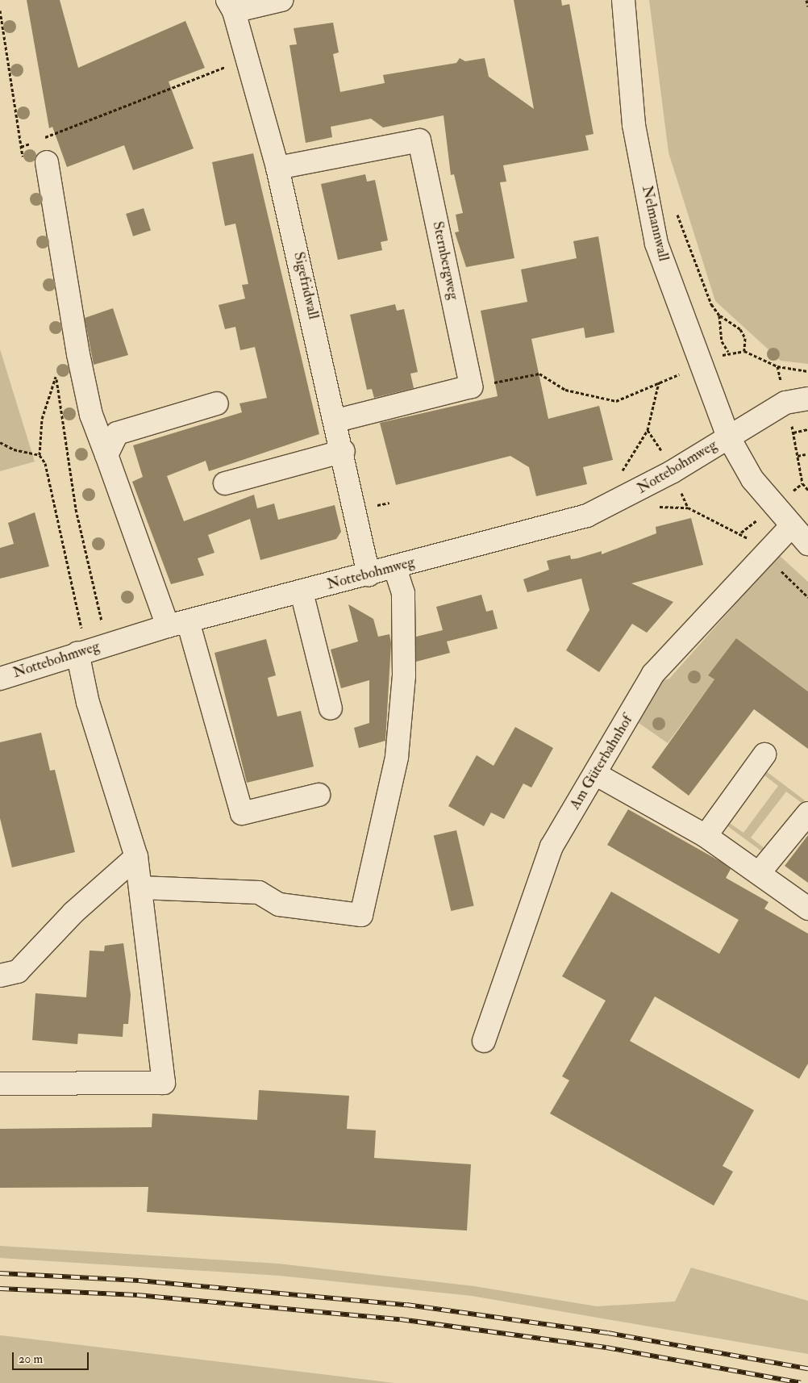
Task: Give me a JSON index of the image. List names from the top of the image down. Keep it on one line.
{"streets":{"street":["Nelmannwall","Sternbergweg","Sigefridwall","Nottebohmweg","Am Güterbahnhof"]},"crossings":[["Nelmannwall","Nottebohmweg"],["Nelmannwall","Am Güterbahnhof"],["Sternbergweg","Sigefridwall"],["Sigefridwall","Nottebohmweg"]],"scale_bar":"20 m"}
